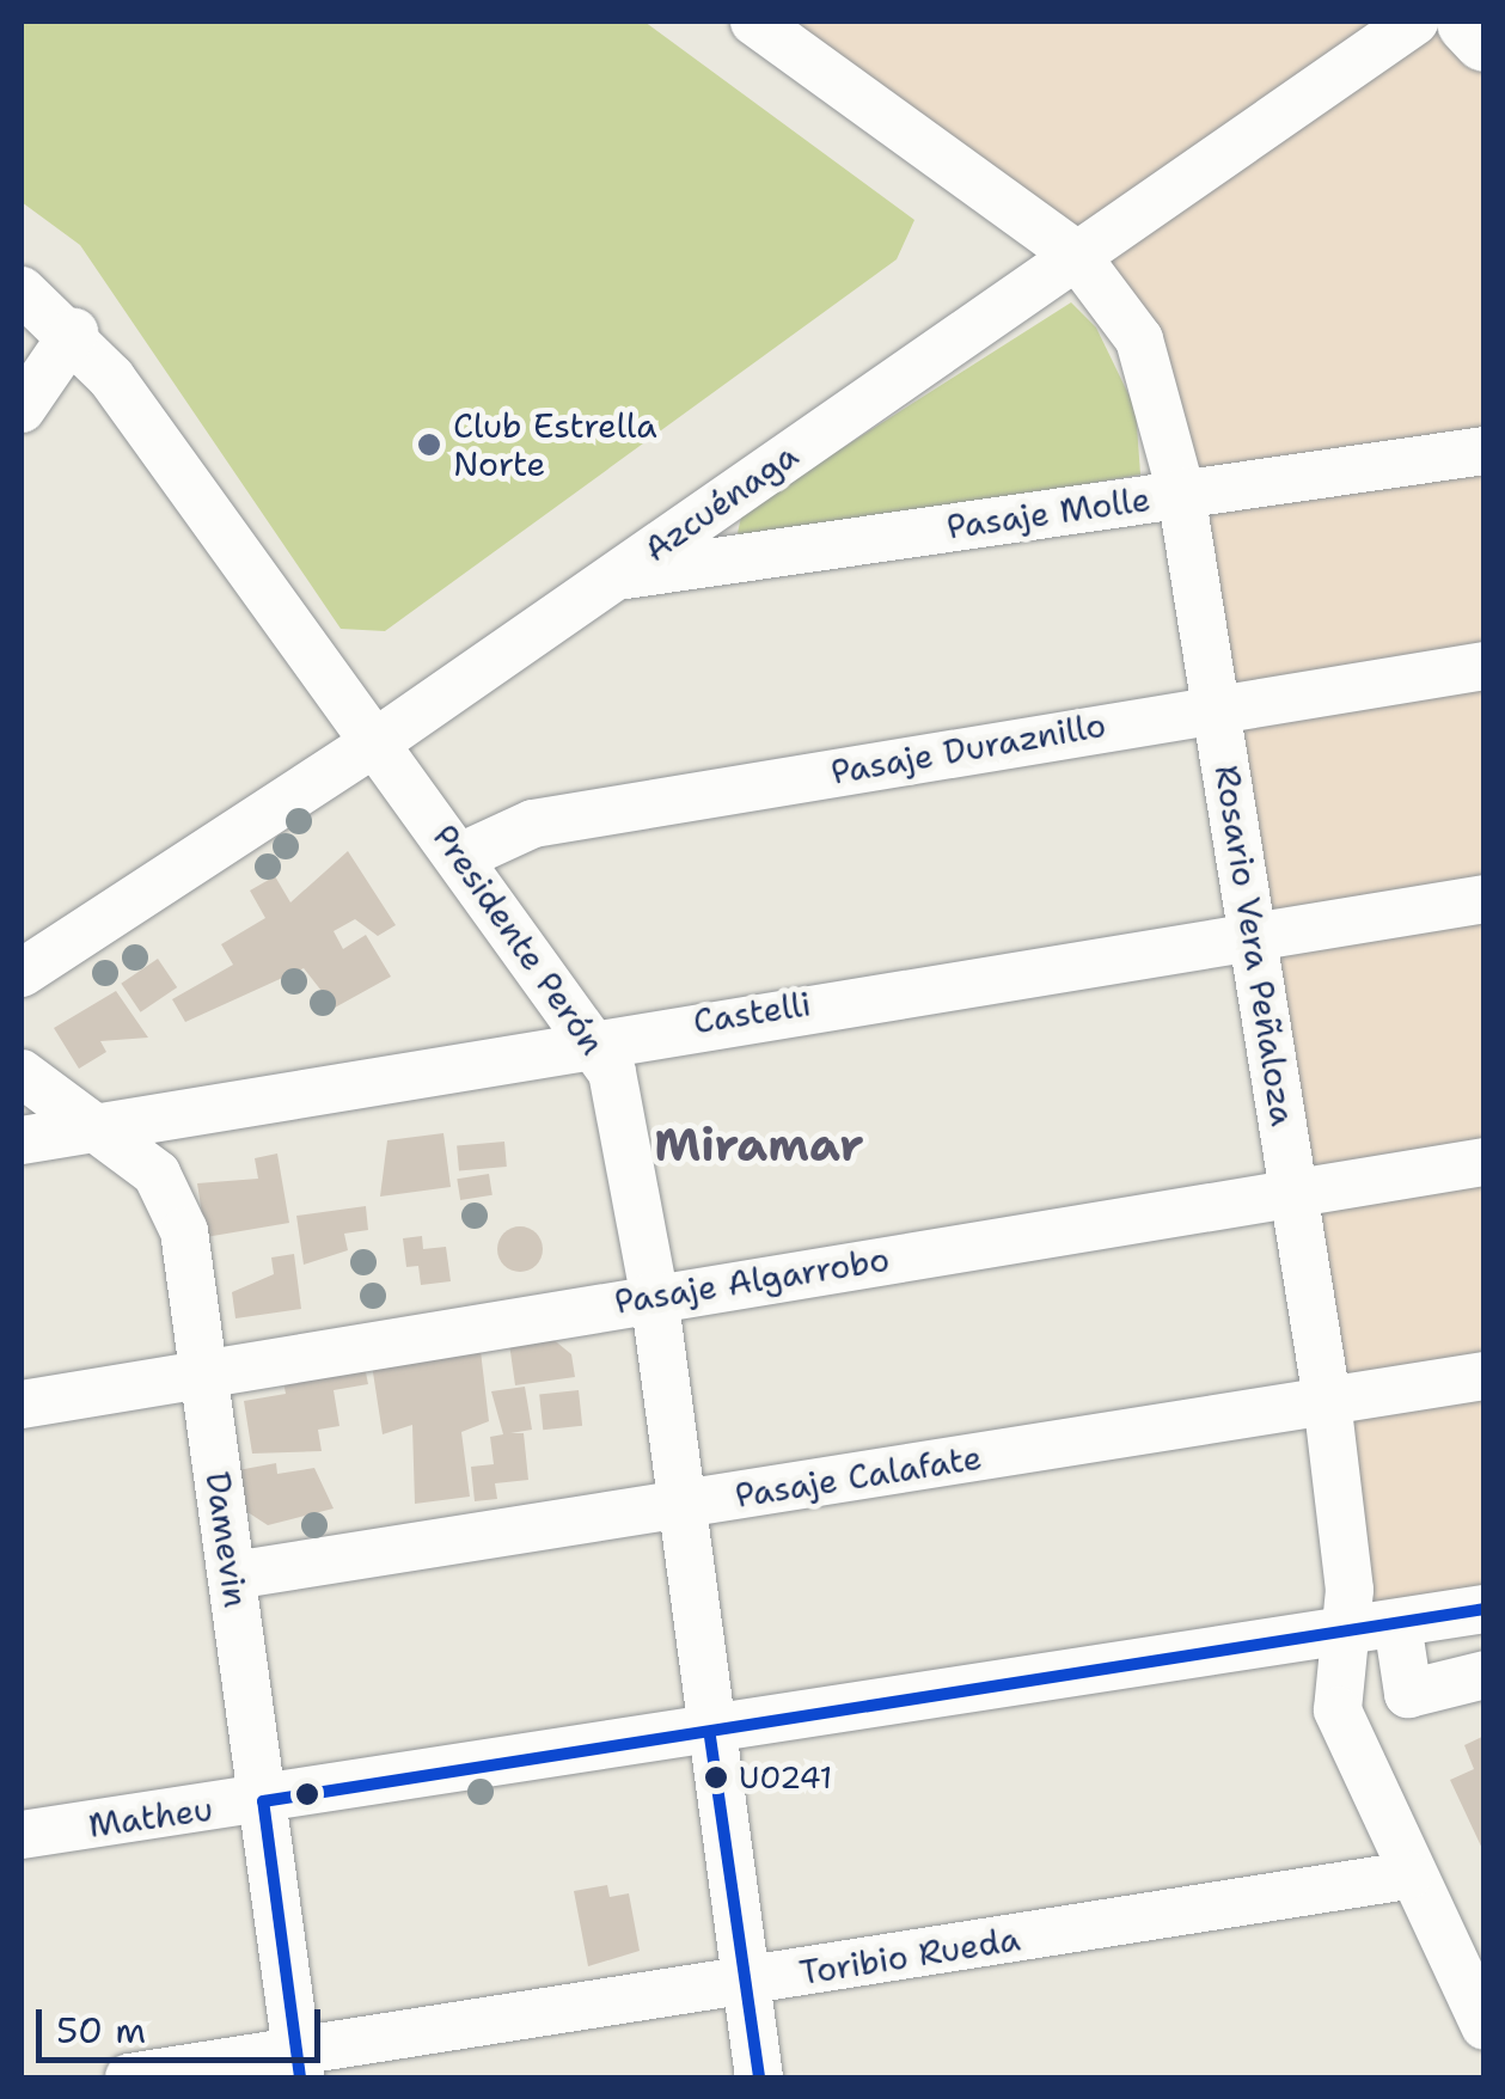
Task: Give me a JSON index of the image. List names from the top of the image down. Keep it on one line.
{"streets":{"street":["Azcuénaga","Pasaje Molle","Pasaje Duraznillo","Presidente Perón","Rosario Vera Peñaloza","Castelli","Pasaje Algarrobo","Pasaje Calafate","Damevin","Matheu","Toribio Rueda"]},"crossings":[["Azcuénaga","Pasaje Molle"],["Azcuénaga","Presidente Perón"],["Azcuénaga","Rosario Vera Peñaloza"],["Pasaje Molle","Rosario Vera Peñaloza"],["Pasaje Duraznillo","Presidente Perón"],["Pasaje Duraznillo","Rosario Vera Peñaloza"],["Presidente Perón","Castelli"],["Presidente Perón","Pasaje Algarrobo"],["Presidente Perón","Pasaje Calafate"],["Presidente Perón","Matheu"],["Presidente Perón","Toribio Rueda"],["Rosario Vera Peñaloza","Castelli"],["Rosario Vera Peñaloza","Pasaje Algarrobo"],["Rosario Vera Peñaloza","Pasaje Calafate"],["Rosario Vera Peñaloza","Matheu"],["Rosario Vera Peñaloza","Toribio Rueda"],["Castelli","Damevin"],["Pasaje Algarrobo","Damevin"],["Pasaje Calafate","Damevin"],["Damevin","Matheu"],["Damevin","Toribio Rueda"]],"districts":["Miramar"],"places":["Club Estrella Norte","U0241"],"scale_bar":"50 m"}
